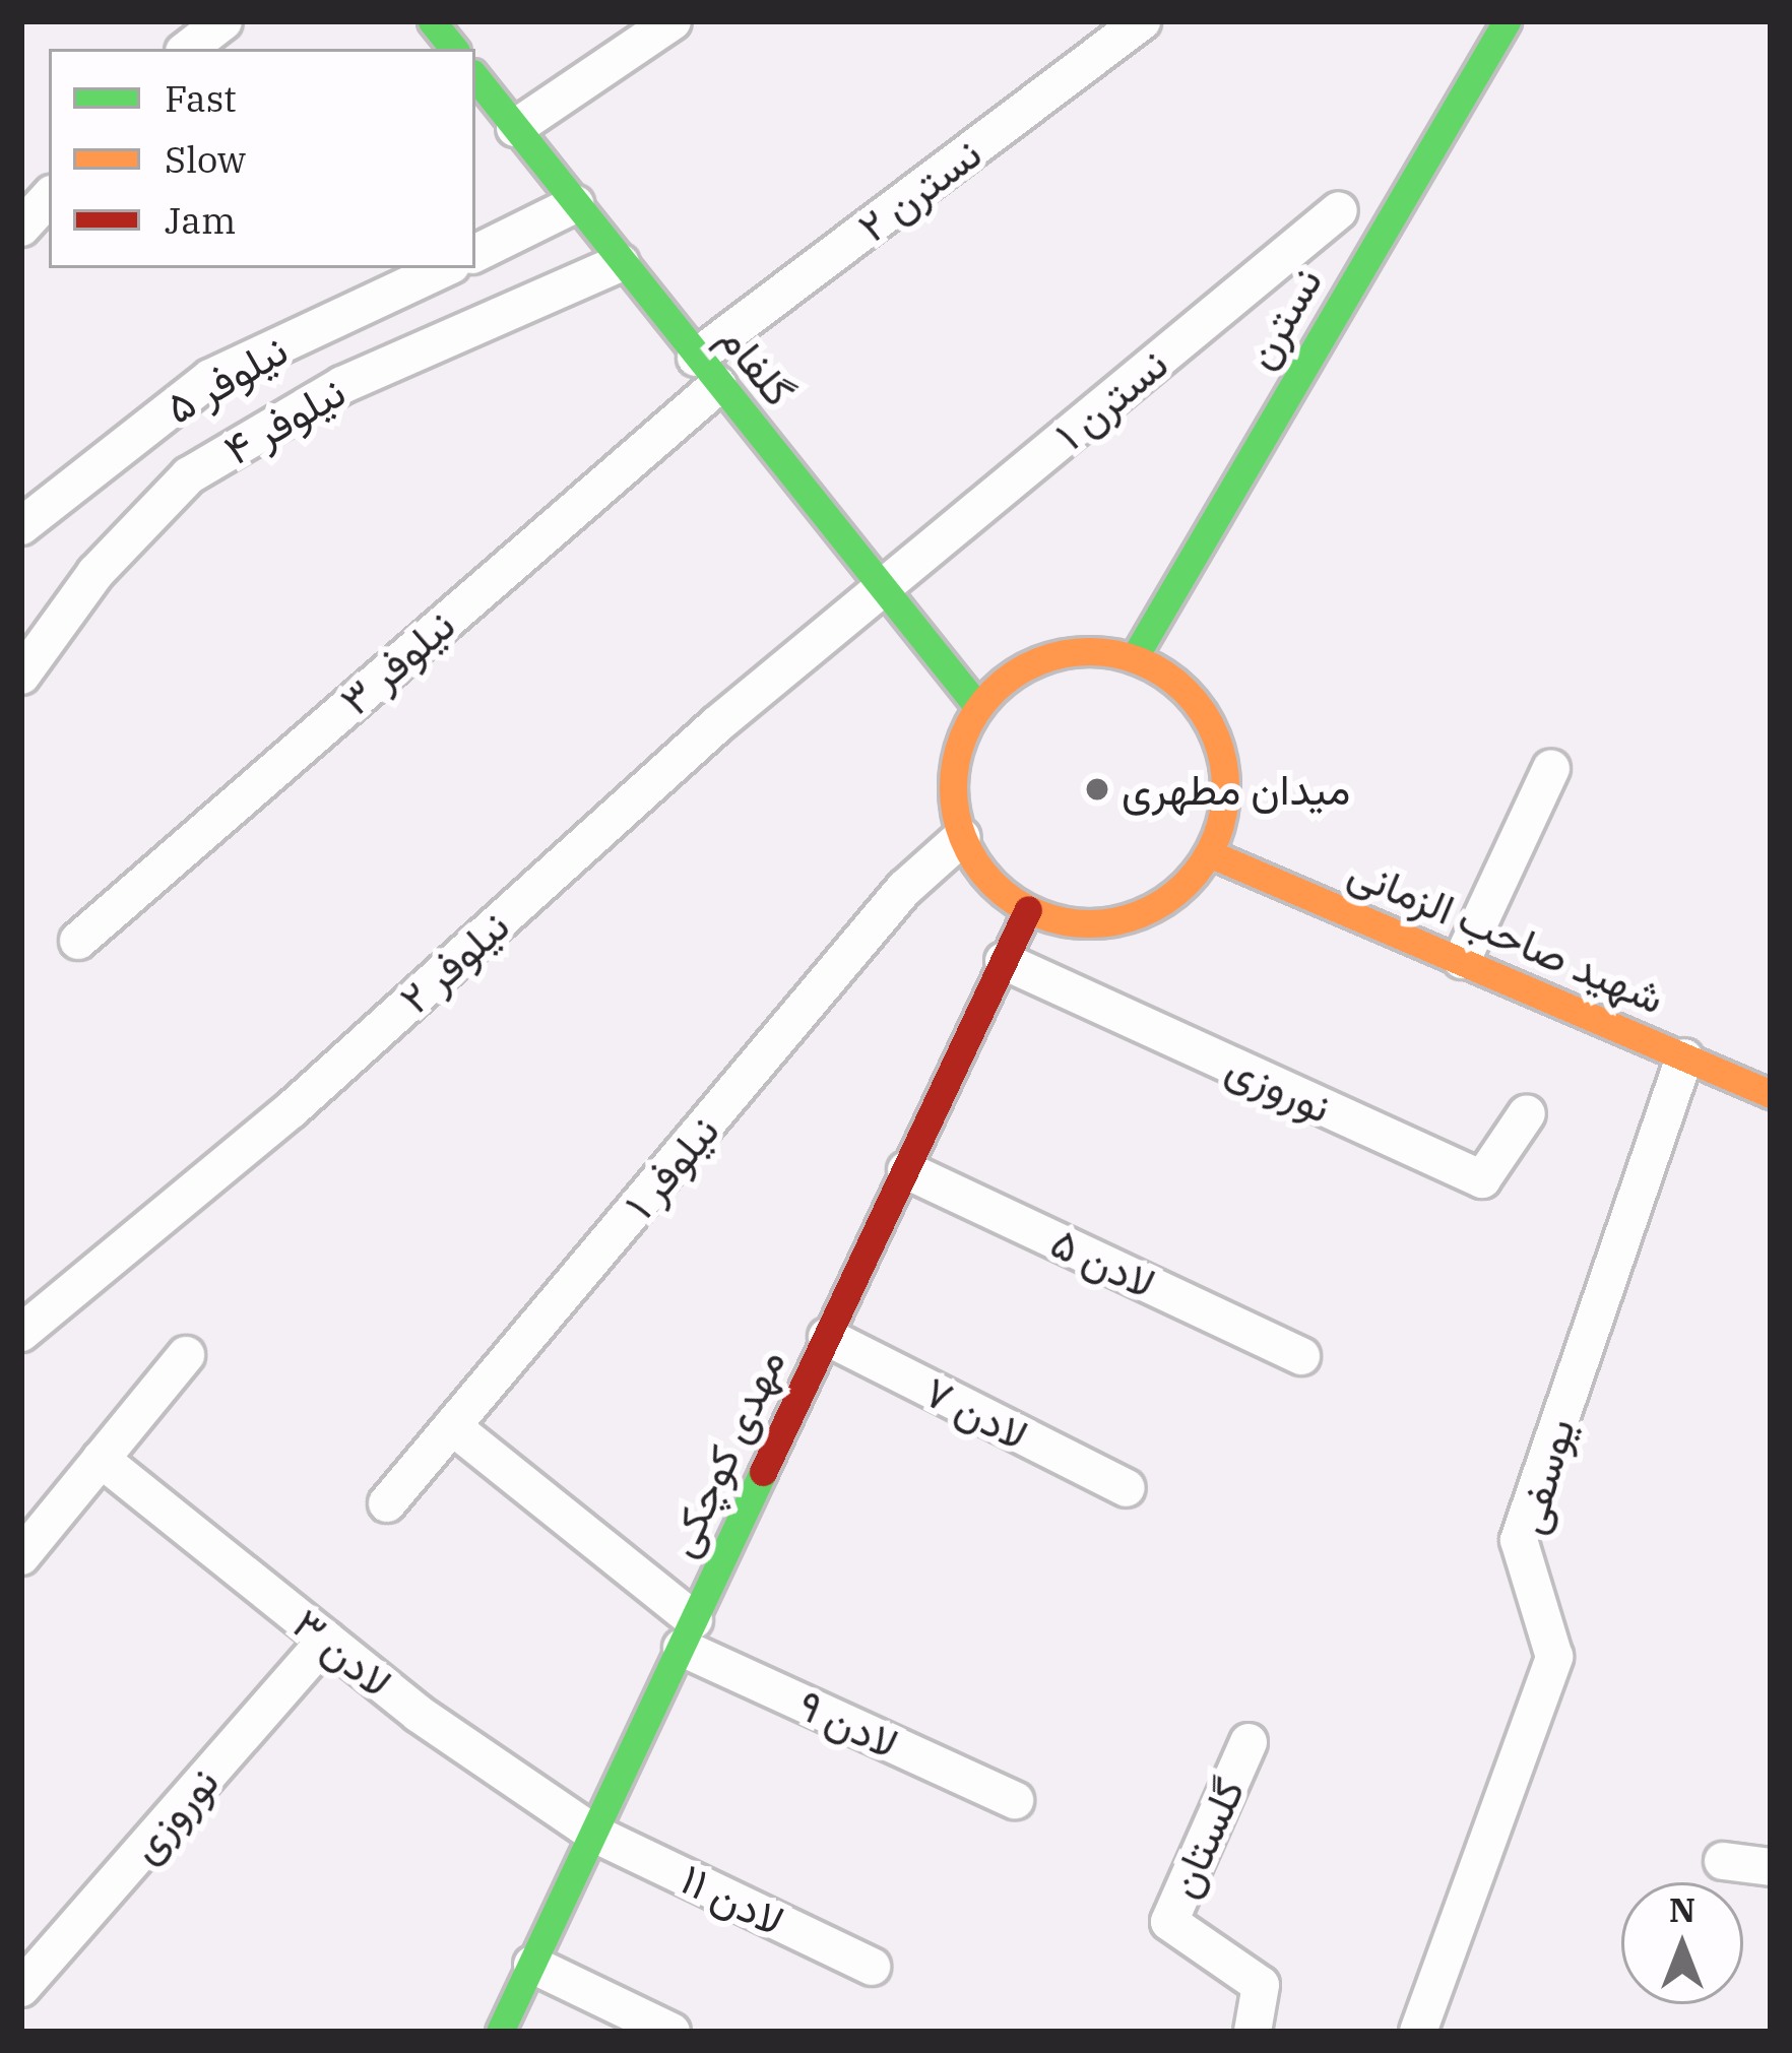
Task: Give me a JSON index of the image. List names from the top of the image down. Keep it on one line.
{"streets":{"street":["نسترن ۲","نسترن","گلفام","نیلوفر ۵","نسترن ۱","نیلوفر ۴","نیلوفر ۳","شهید صاحب الزمانی","نیلوفر ۲","نوروزی","نیلوفر ۱","لادن ۵","لادن ۷","مهدی کوچکی","یوسفی","لادن ۳","لادن ۹","گلستان","لادن ۱۱"]},"crossings":[["نسترن ۲","گلفام"],["نسترن ۲","نیلوفر ۳"],["نسترن","گلفام"],["نسترن","شهید صاحب الزمانی"],["نسترن","نیلوفر ۱"],["نسترن","مهدی کوچکی"],["گلفام","نسترن ۱"],["گلفام","نیلوفر ۴"],["گلفام","نیلوفر ۳"],["گلفام","شهید صاحب الزمانی"],["گلفام","نیلوفر ۲"],["گلفام","نیلوفر ۱"],["گلفام","مهدی کوچکی"],["نسترن ۱","نیلوفر ۲"],["شهید صاحب الزمانی","نیلوفر ۱"],["شهید صاحب الزمانی","مهدی کوچکی"],["شهید صاحب الزمانی","یوسفی"],["نوروزی","مهدی کوچکی"],["نوروزی","لادن ۳"],["نیلوفر ۱","مهدی کوچکی"],["نیلوفر ۱","لادن ۹"],["لادن ۵","مهدی کوچکی"],["لادن ۷","مهدی کوچکی"],["مهدی کوچکی","لادن ۳"],["مهدی کوچکی","لادن ۹"],["مهدی کوچکی","لادن ۱۱"],["لادن ۳","لادن ۱۱"]],"places":["میدان مطهری"],"legend":["Fast","Slow","Jam"],"north":"top"}
